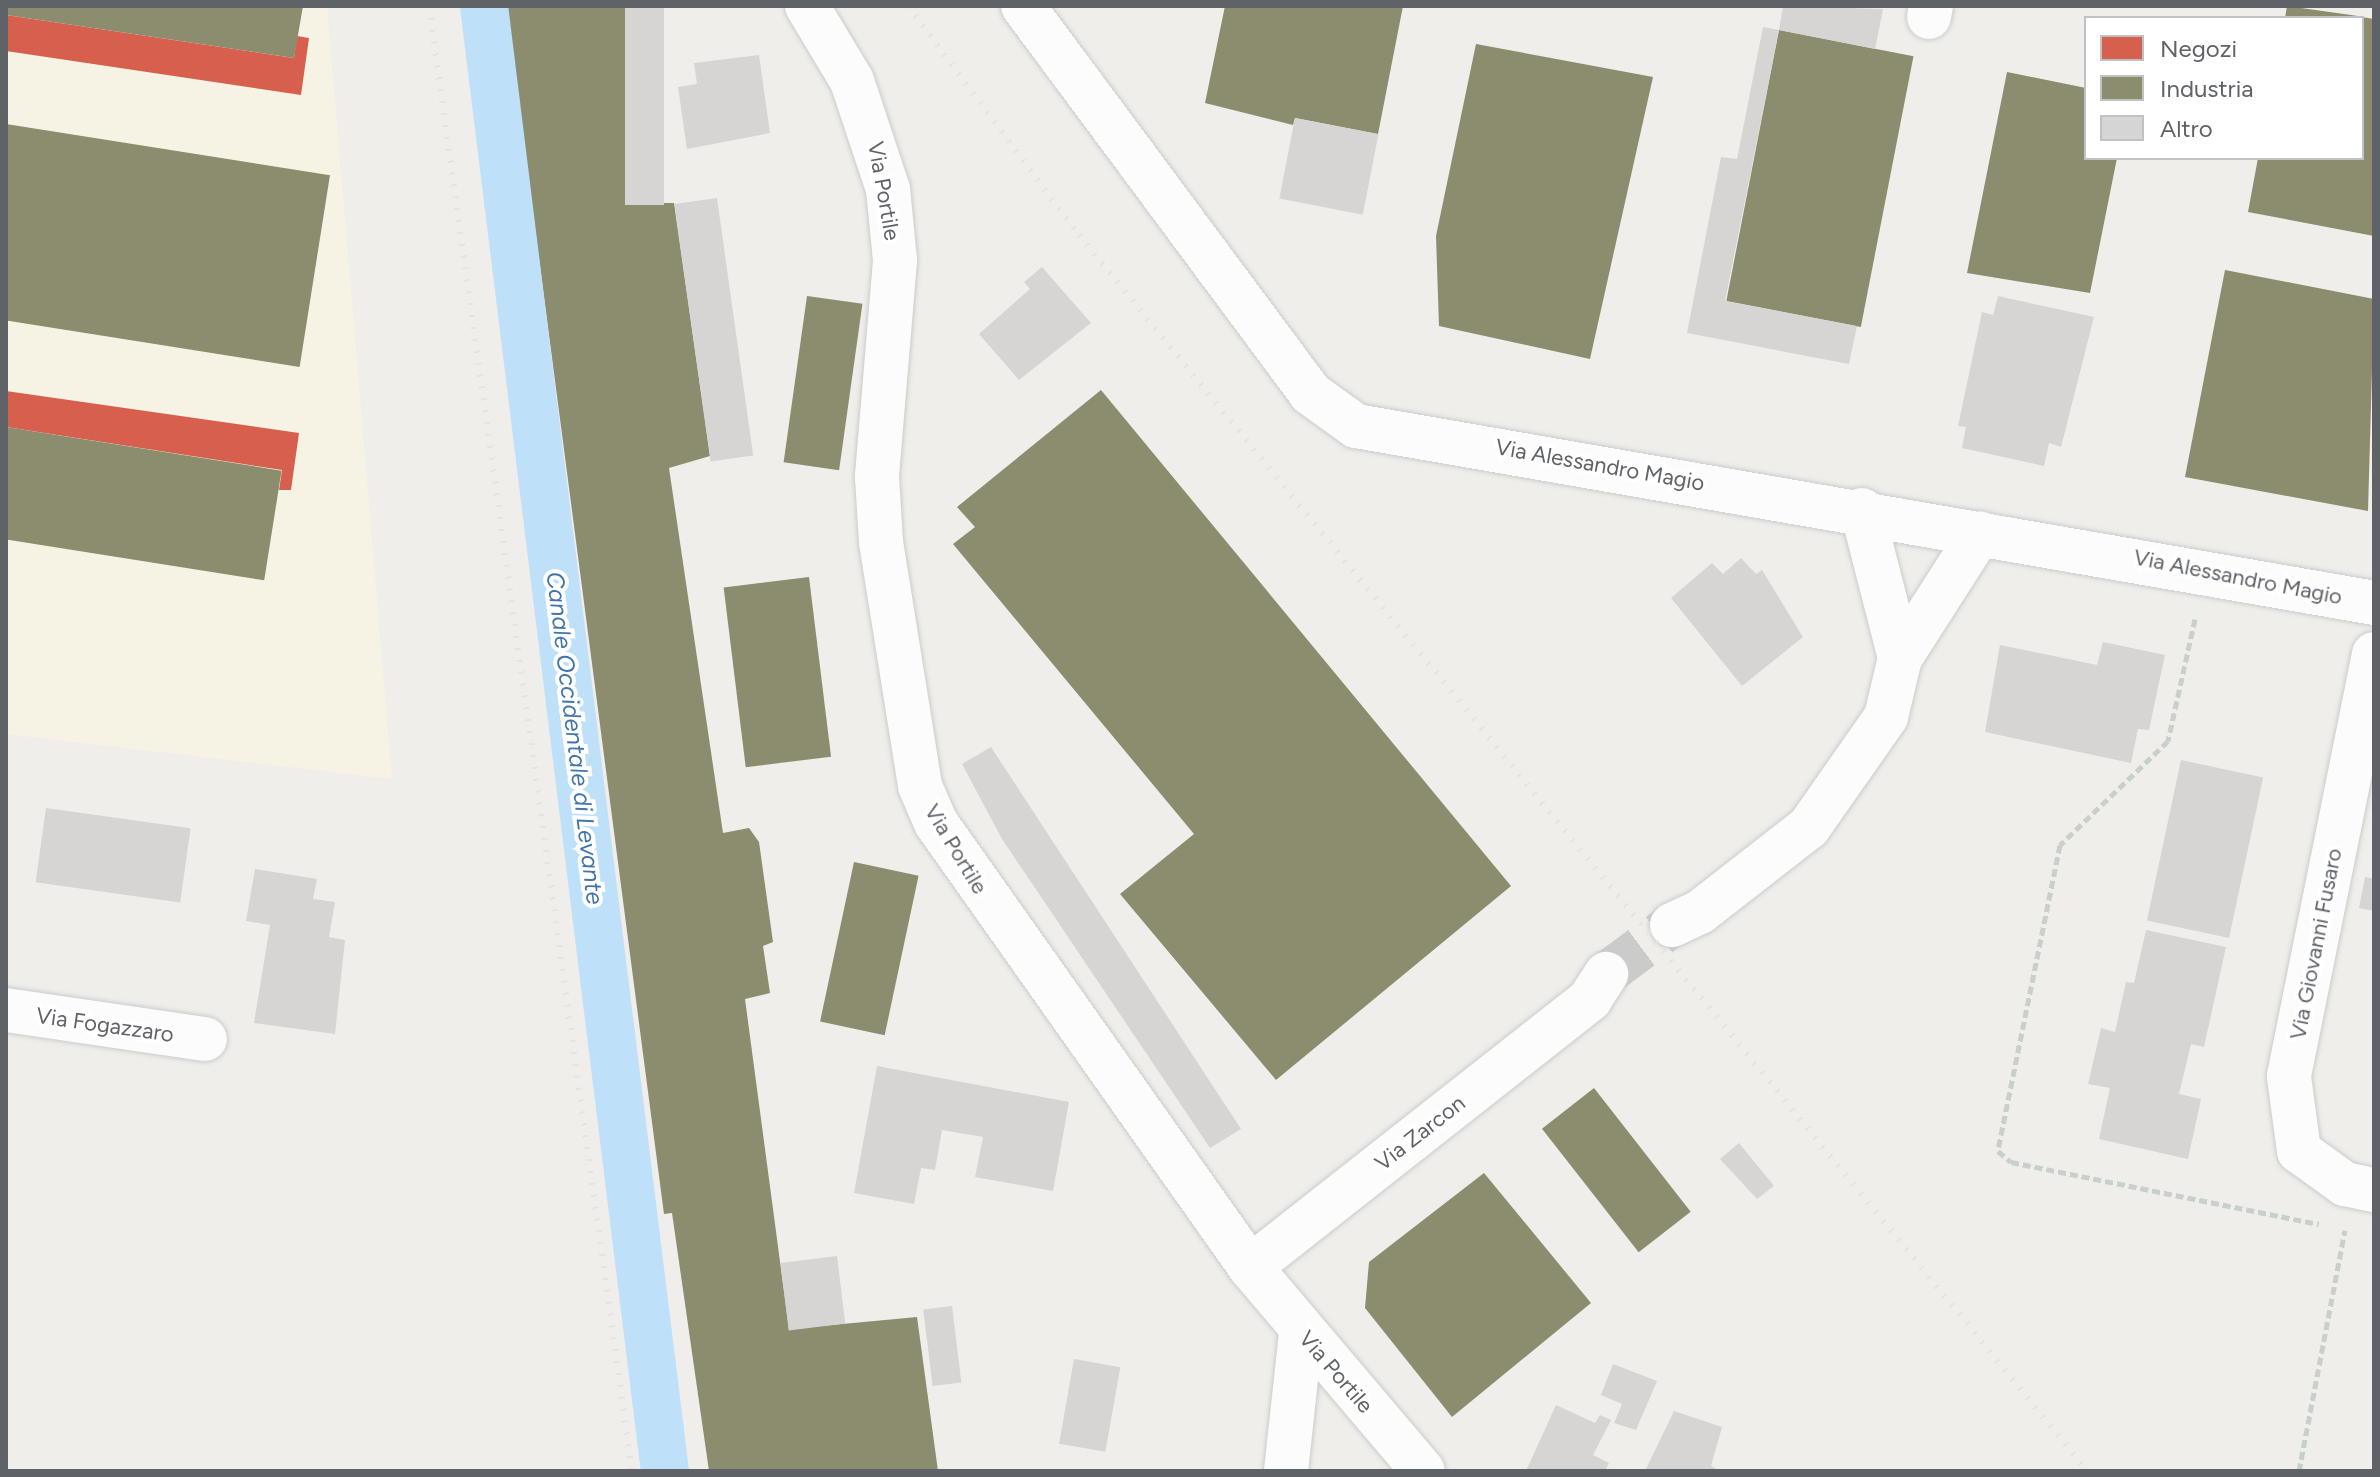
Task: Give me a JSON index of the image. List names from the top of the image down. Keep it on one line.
{"streets":{"street":["Via Portile","Via Alessandro Magio","Via Giovanni Fusaro","Via Fogazzaro","Via Zarcon"]},"crossings":[["Via Portile","Via Zarcon"]],"water":["Canale Occidentale di Levante"],"legend":["Negozi","Industria","Altro"]}
